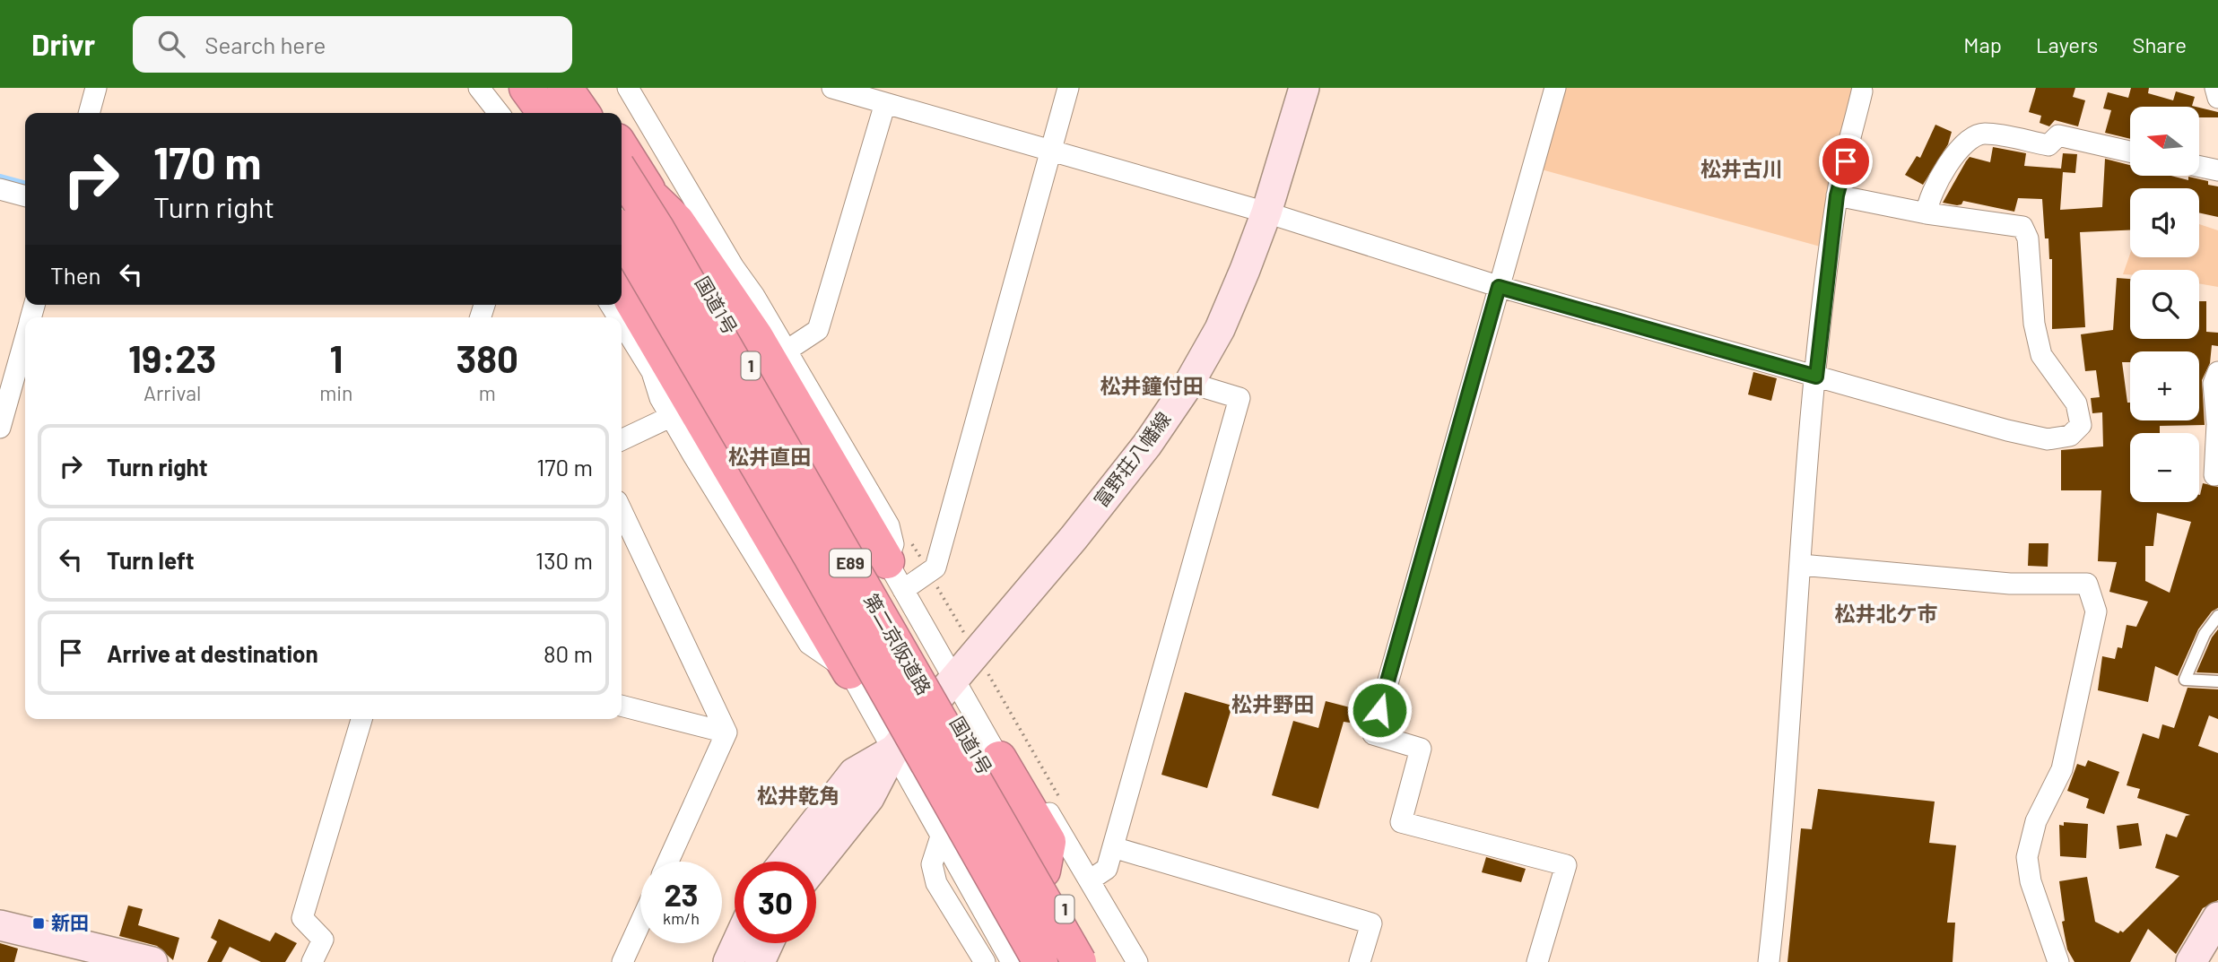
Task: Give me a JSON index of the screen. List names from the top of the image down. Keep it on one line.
{"streets":{"highway":["国道1号","1","E89","第二京阪道路"],"main road":["富野荘八幡線"]},"districts":["松井古川","松井鐘付田","松井直田","松井北ケ市","松井野田","松井乾角"],"places":{"transit":["新田"]},"north":"left","page":{"header":"Drivr","search":"Search here","nav":["Map","Layers","Share"],"map_buttons":["+","−"],"turn":["170 m","Turn right"],"then":"Then","eta":["19:23","Arrival","1","min","380","m"],"list":[{"name":"Turn right","value":"170 m"},{"name":"Turn left","value":"130 m"},{"name":"Arrive at destination","value":"80 m"}],"speed":"23 km/h","limit":"30"}}
